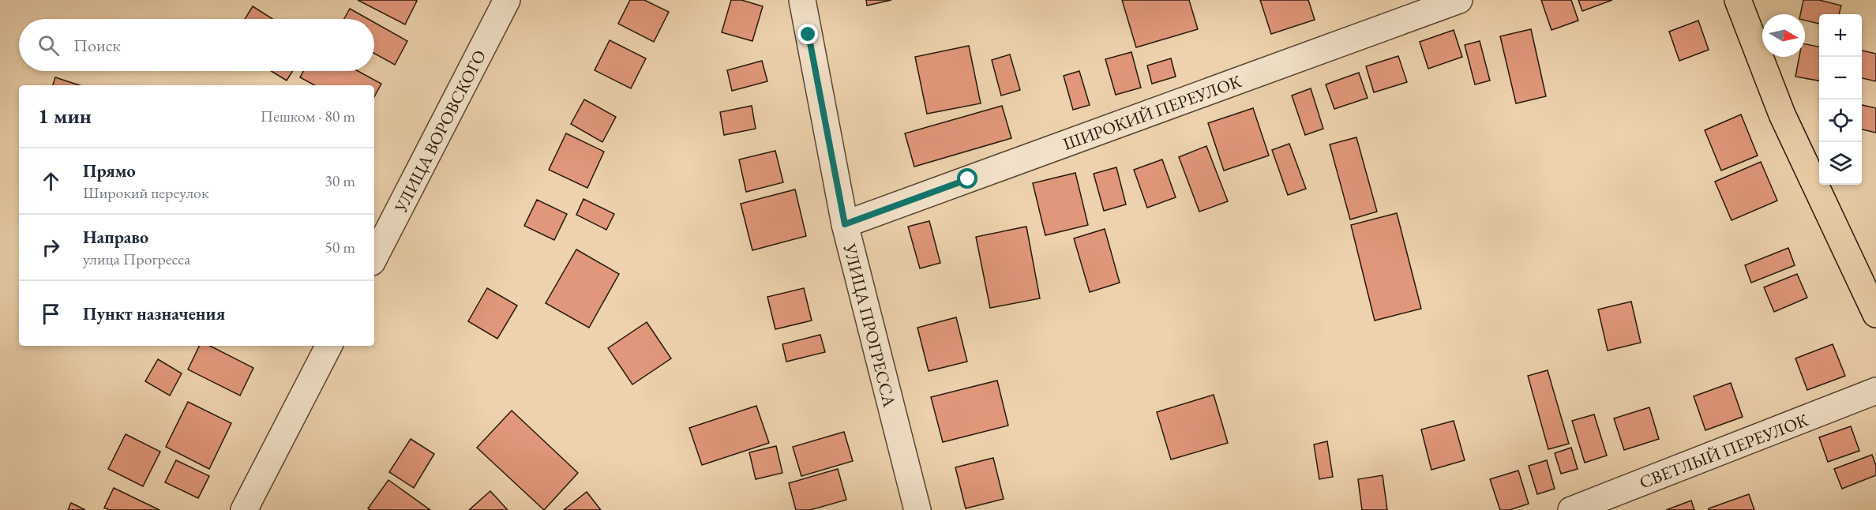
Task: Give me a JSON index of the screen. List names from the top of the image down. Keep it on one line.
{"streets":{"street":["ШИРОКИЙ ПЕРЕУЛОК","УЛИЦА ВОРОВСКОГО","УЛИЦА ПРОГРЕССА","СВЕТЛЫЙ ПЕРЕУЛОК"]},"crossings":[["ШИРОКИЙ ПЕРЕУЛОК","УЛИЦА ПРОГРЕССА"]],"north":"right","page":{"map_buttons":["+","−"],"search":"Поиск","heading":["1 мин","Пешком · 80 m"],"list":[["Прямо","Широкий переулок","30 m"],["Направо","улица Прогресса","50 m"],"Пункт назначения"]}}
